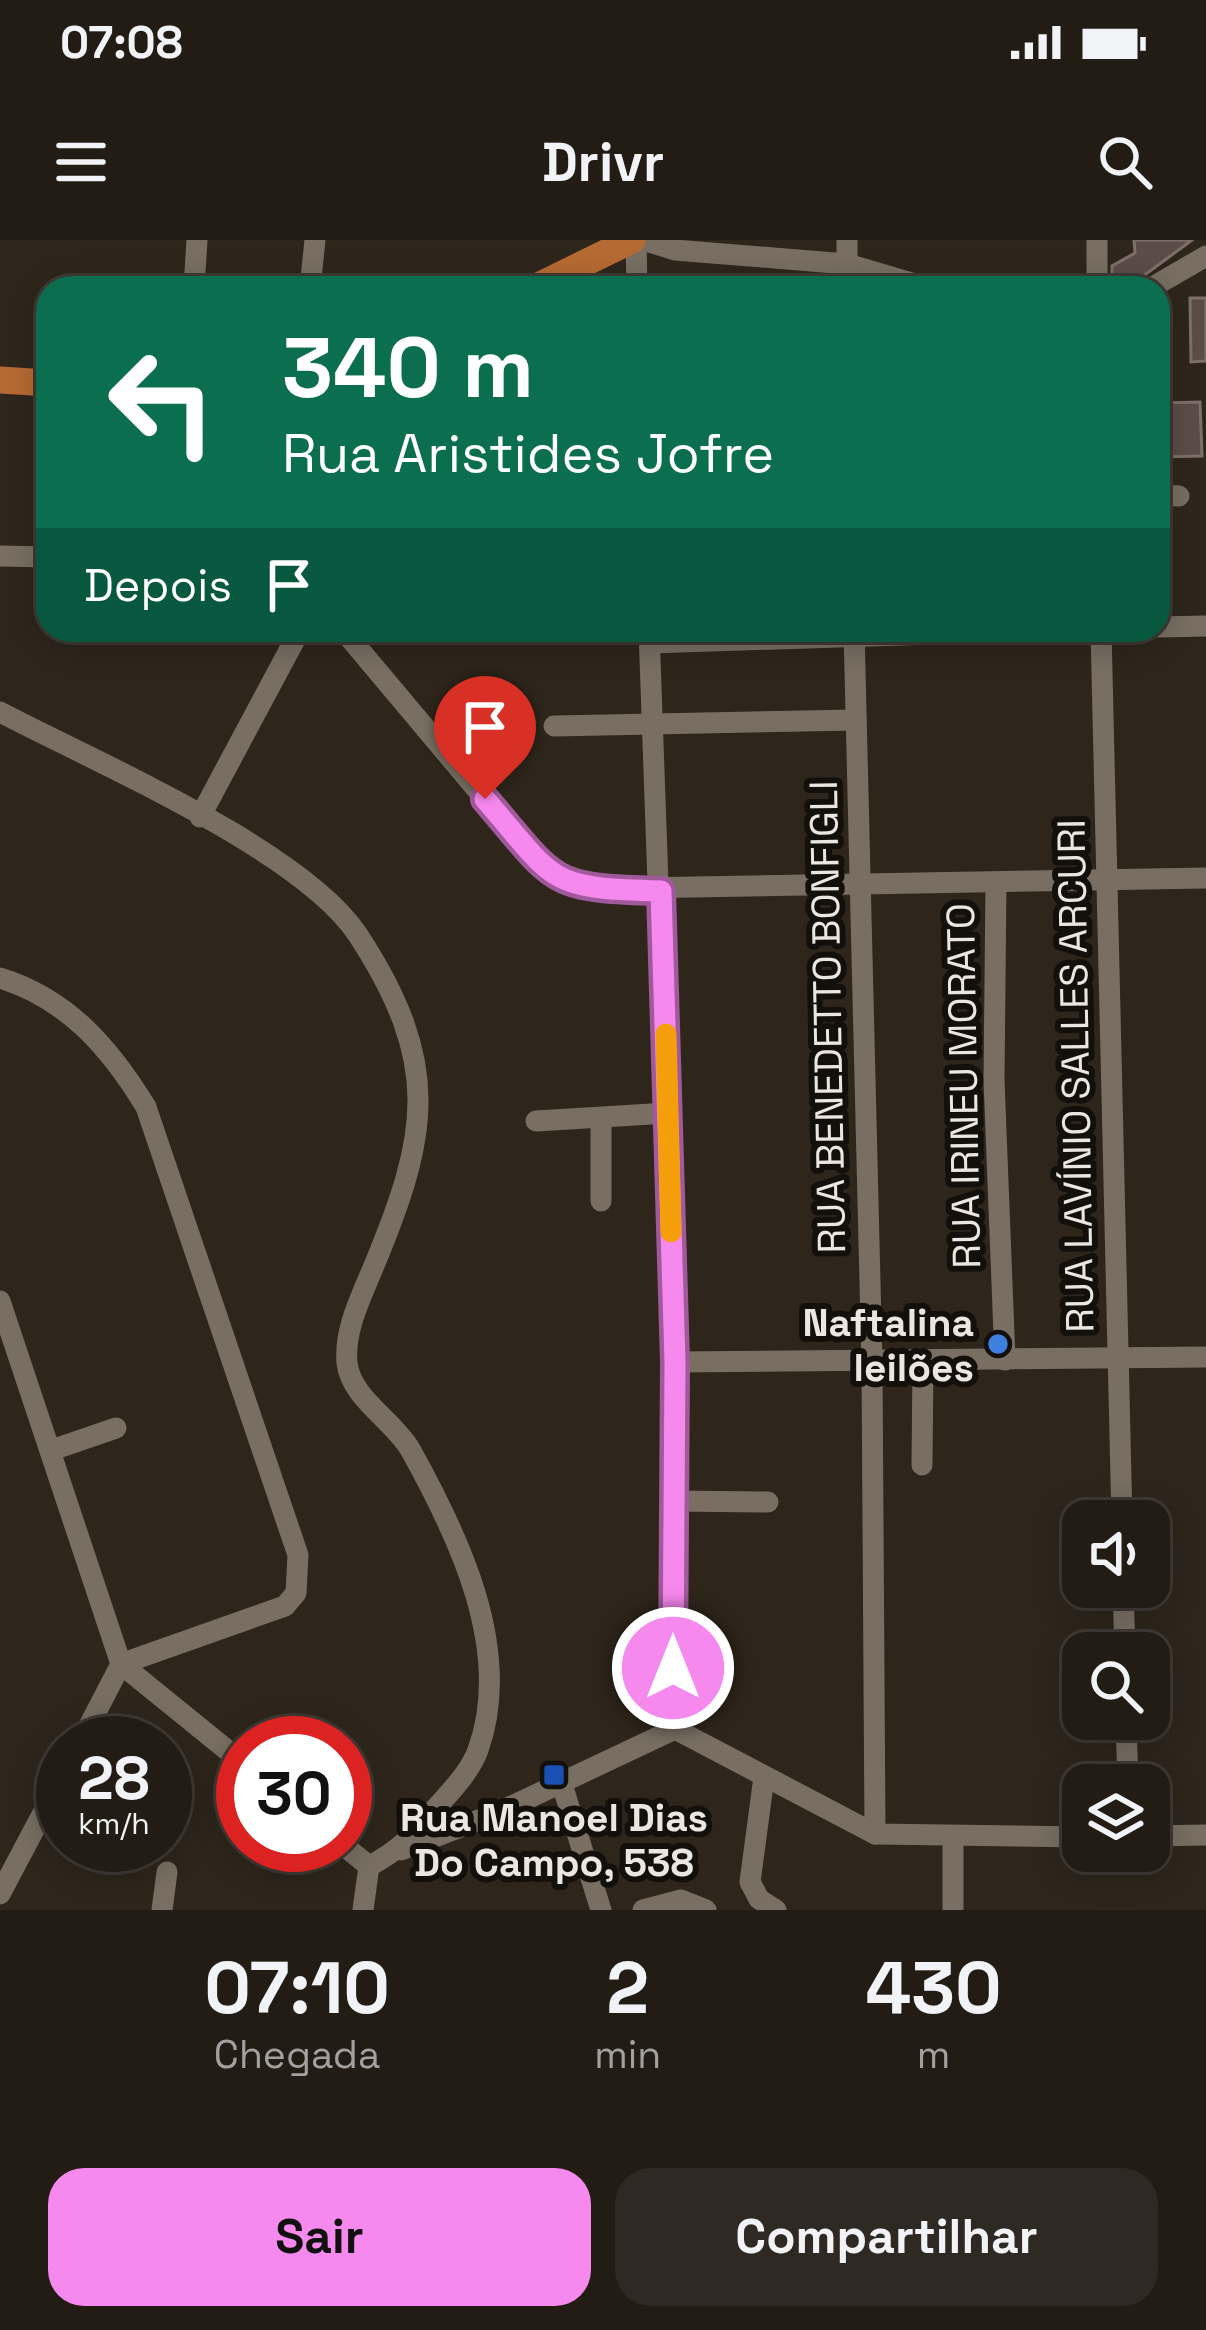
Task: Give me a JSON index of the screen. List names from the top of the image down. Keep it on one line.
{"streets":{"street":["RUA BENEDETTO BONFIGLI","RUA LAVÍNIO SALLES ARCURI","RUA IRINEU MORATO"]},"places":{"other":["Naftalina leilões"],"transit":["Rua Manoel Dias Do Campo, 538"]},"page":{"status":"07:08","header":"Drivr","turn":["340 m","Rua Aristides Jofre"],"then":"Depois","speed":"28 km/h","limit":"30","eta":["07:10","Chegada","2","min","430","m"],"buttons":["Sair","Compartilhar"]}}
